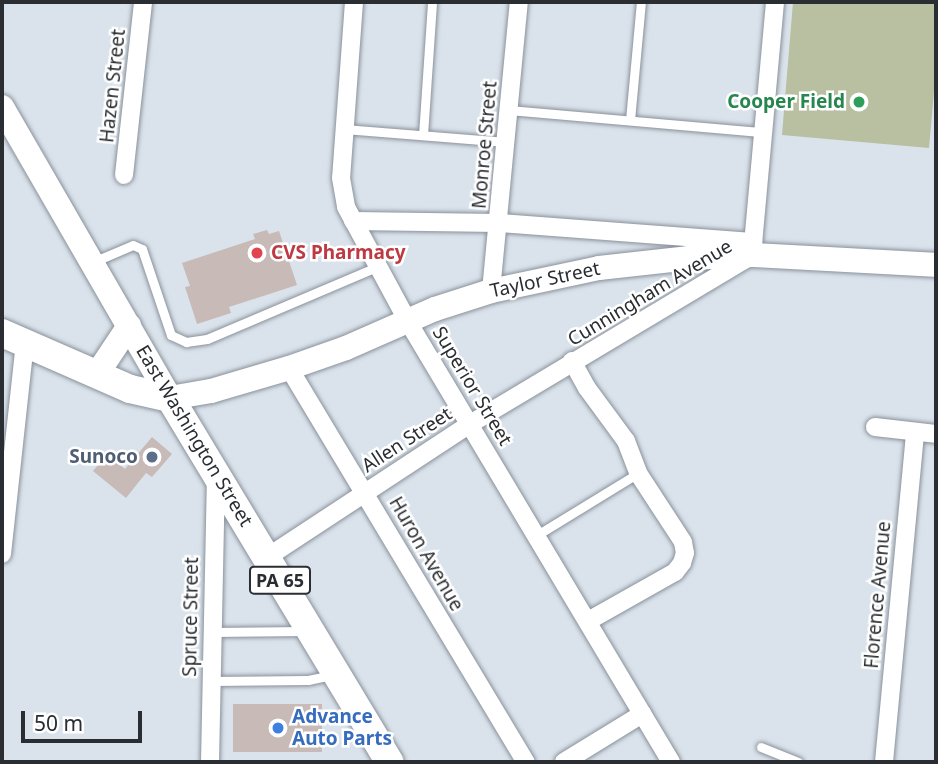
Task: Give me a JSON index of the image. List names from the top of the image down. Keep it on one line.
{"streets":{"main road":["Taylor Street","East Washington Street","PA 65"],"street":["Hazen Street","Monroe Street","Cunningham Avenue","Superior Street","Allen Street","Huron Avenue","Florence Avenue","Spruce Street"]},"crossings":[["Monroe Street","Taylor Street"],["Taylor Street","Cunningham Avenue"],["Taylor Street","Superior Street"],["Taylor Street","East Washington Street"],["Taylor Street","Huron Avenue"],["Cunningham Avenue","Superior Street"],["Cunningham Avenue","Allen Street"],["Superior Street","Allen Street"],["East Washington Street","Allen Street"],["East Washington Street","Spruce Street"],["Allen Street","Huron Avenue"]],"places":["Cooper Field","CVS Pharmacy","Sunoco","Advance Auto Parts"],"scale_bar":"50 m"}
